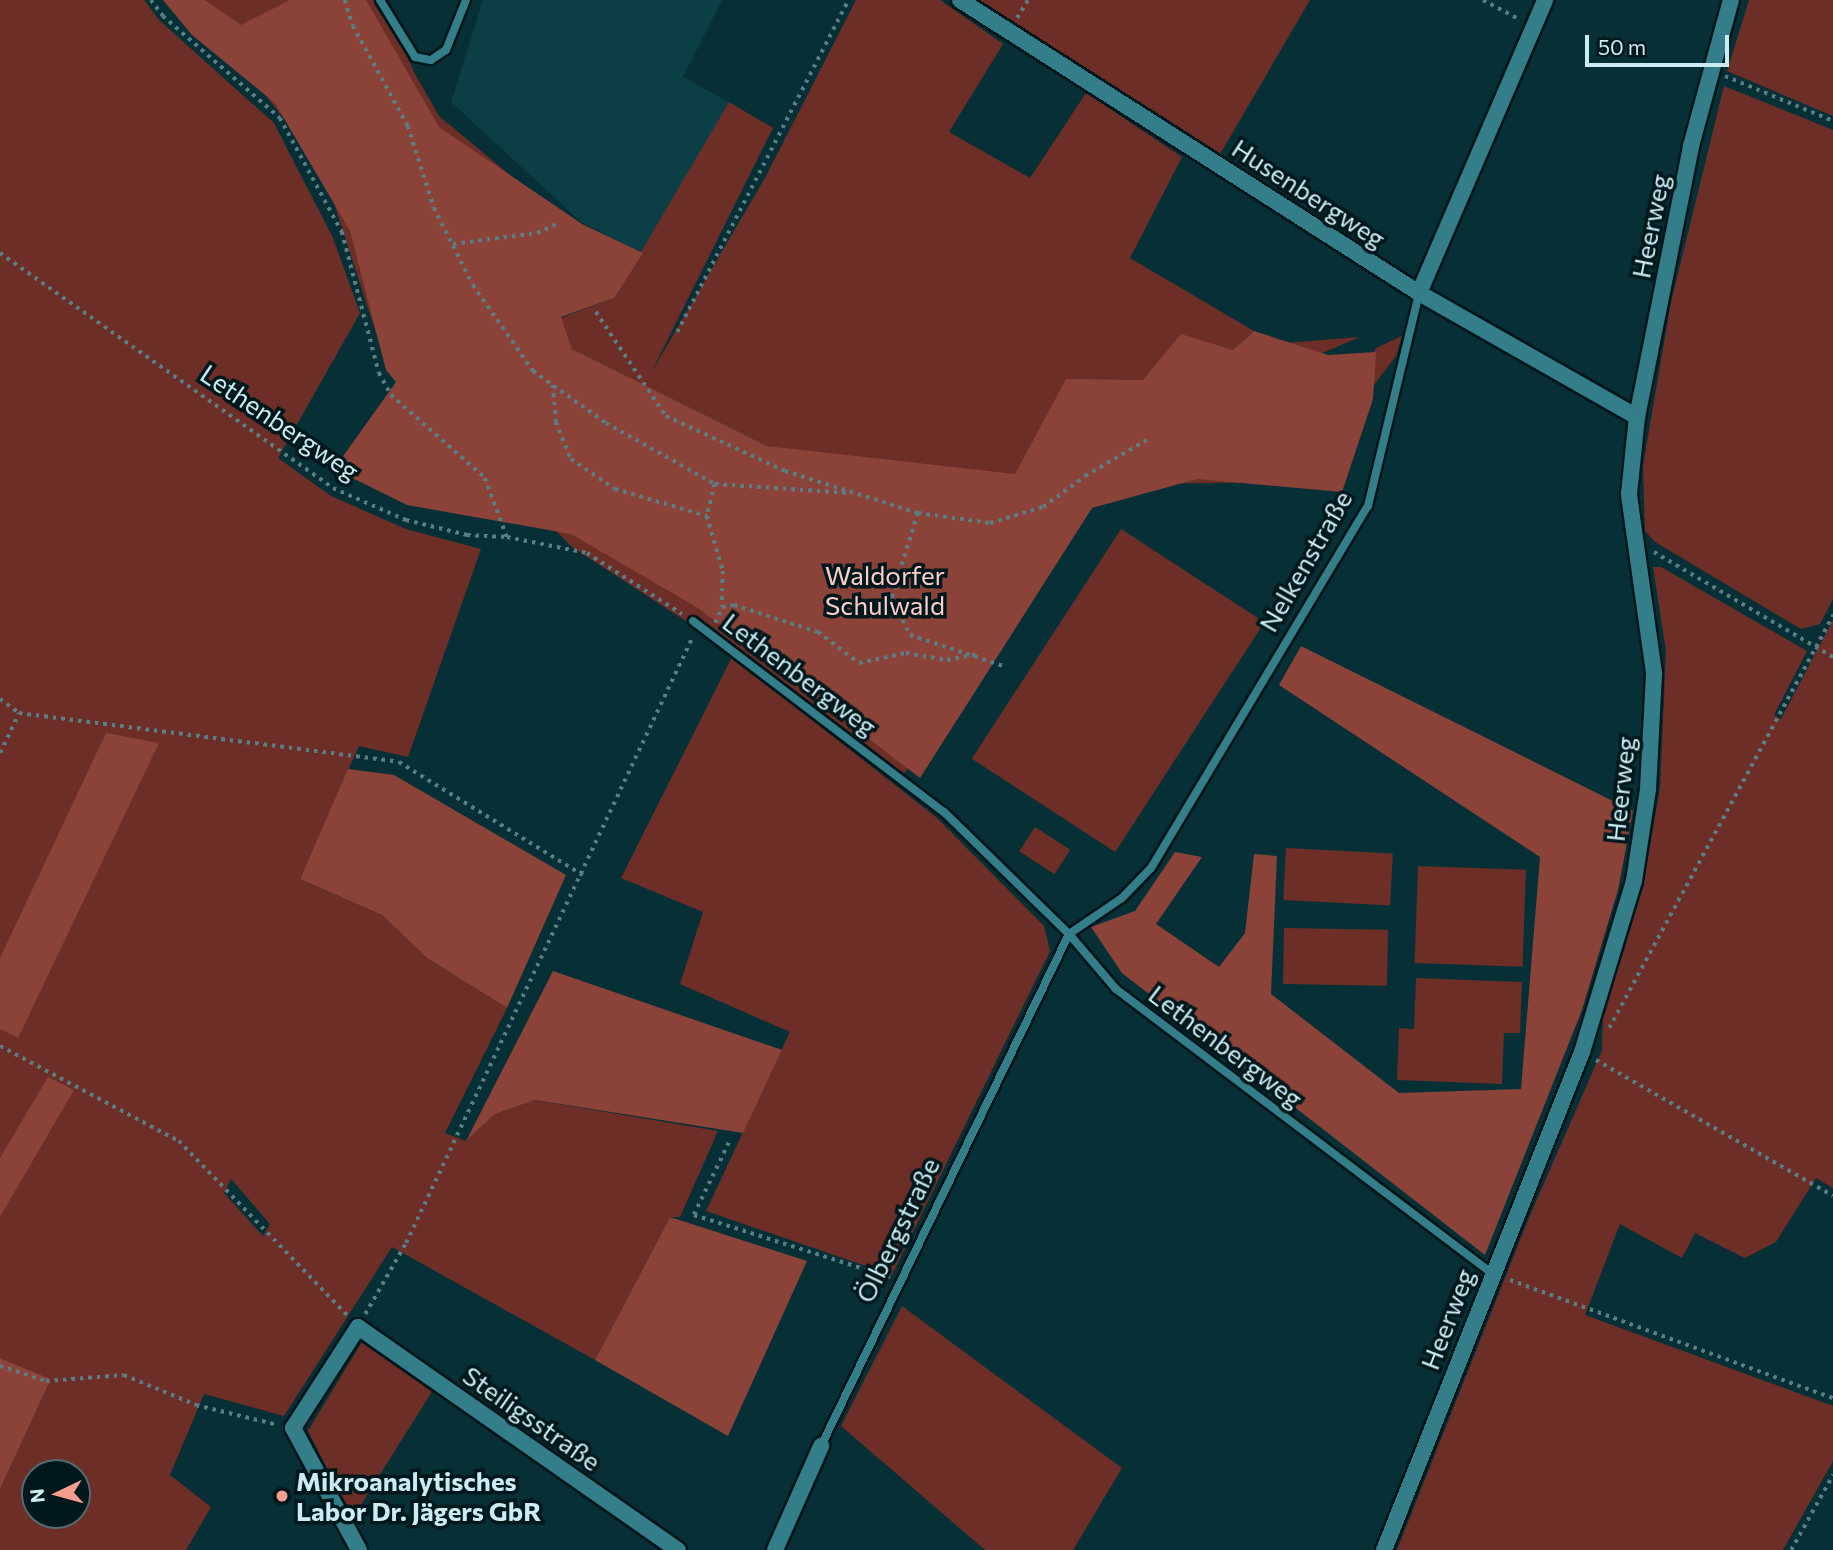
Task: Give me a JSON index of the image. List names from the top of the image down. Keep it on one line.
{"streets":{"street":["Husenbergweg","Heerweg","Nelkenstraße","Ölbergstraße","Steiligsstraße"],"lane":["Lethenbergweg"]},"crossings":[["Husenbergweg","Heerweg"],["Husenbergweg","Nelkenstraße"],["Heerweg","Lethenbergweg"],["Lethenbergweg","Nelkenstraße"],["Lethenbergweg","Ölbergstraße"],["Nelkenstraße","Ölbergstraße"]],"parks":["Waldorfer Schulwald"],"places":["Mikroanalytisches Labor Dr. Jägers GbR"],"scale_bar":"50 m","north":"left"}
